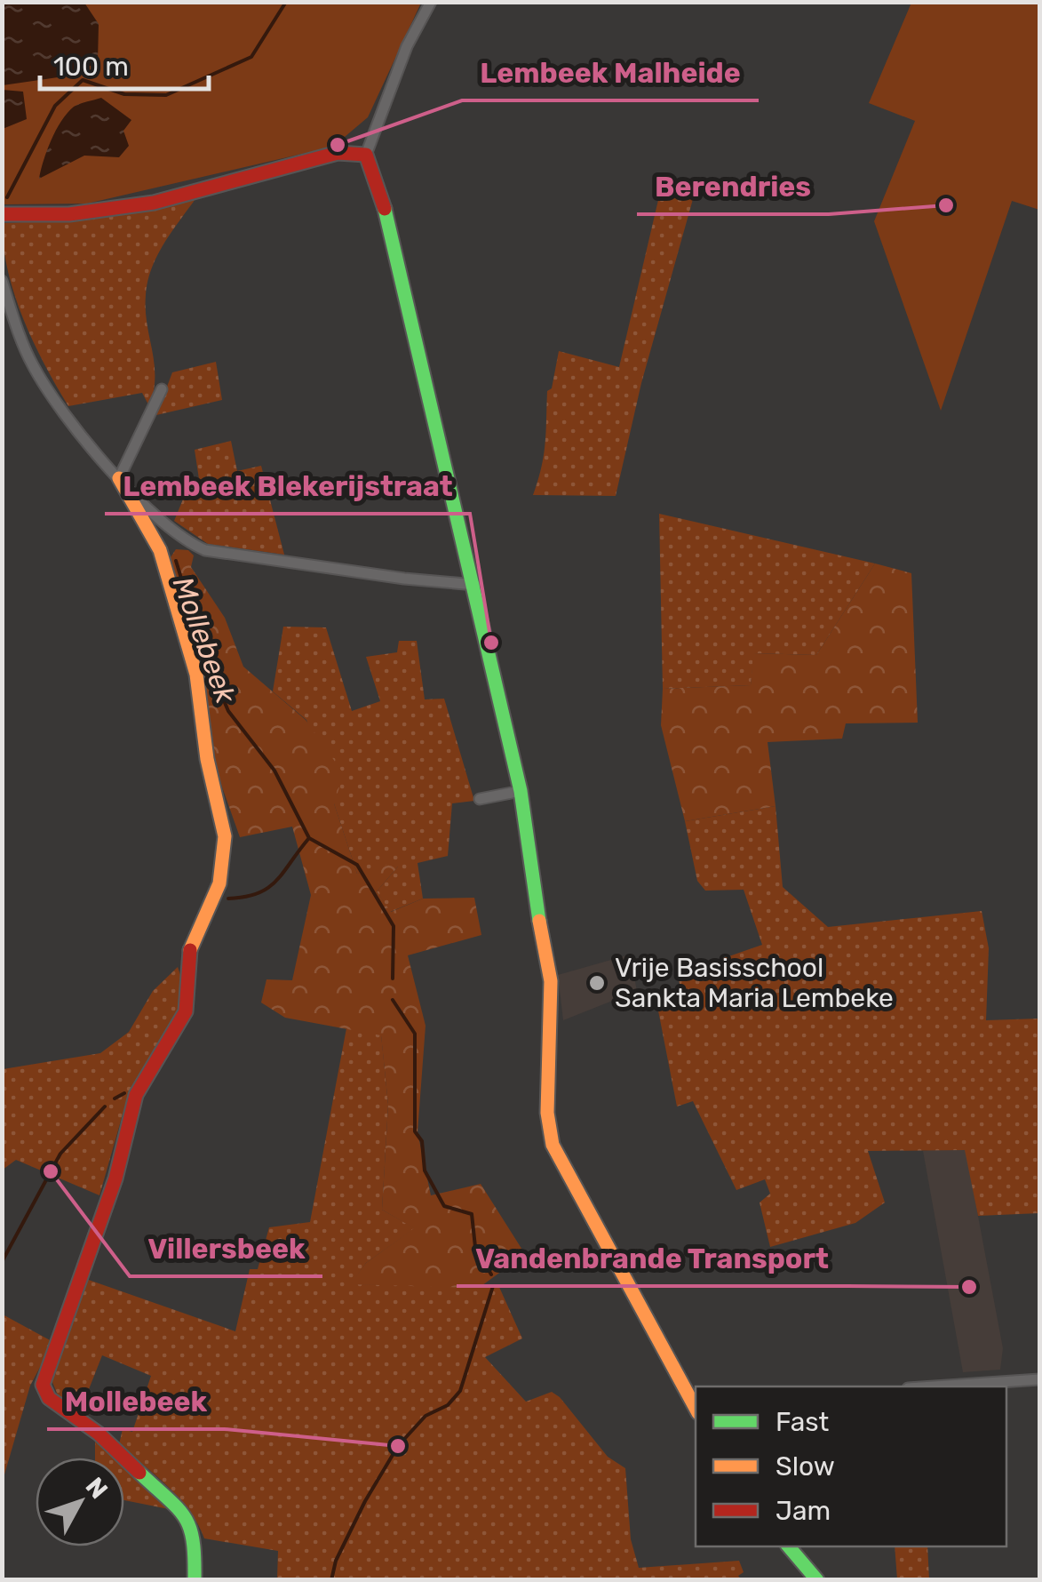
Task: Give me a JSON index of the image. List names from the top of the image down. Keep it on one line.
{"water":["Mollebeek"],"places":["Lembeek Malheide","Berendries","Lembeek Blekerijstraat","Vrije Basisschool Sankta Maria Lembeke","Villersbeek","Vandenbrande Transport","Mollebeek"],"legend":["Fast","Slow","Jam"],"scale_bar":"100 m","north":"top right"}
